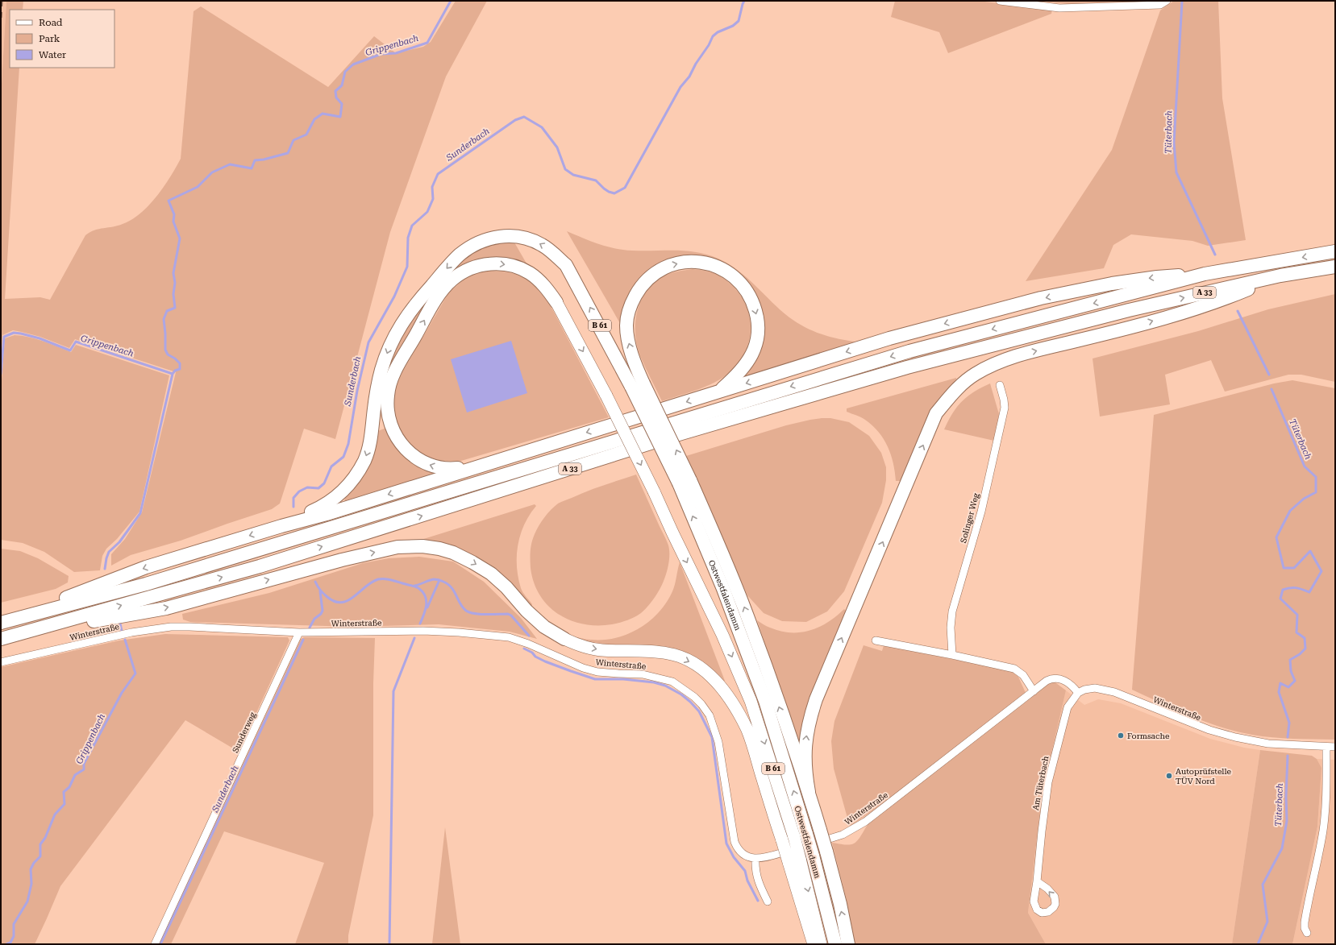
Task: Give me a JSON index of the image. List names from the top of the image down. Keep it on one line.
{"streets":{"highway":["A 33","B 61","Ostwestfalendamm"],"street":["Solinger Weg","Winterstraße","Sunderweg","Am Tüterbach"]},"crossings":[["Winterstraße","Sunderweg"],["Winterstraße","Am Tüterbach"]],"water":["Grippenbach","Tüterbach","Sunderbach"],"places":["Formsache","Autoprüfstelle TÜV Nord"],"legend":["Road","Park","Water"]}
